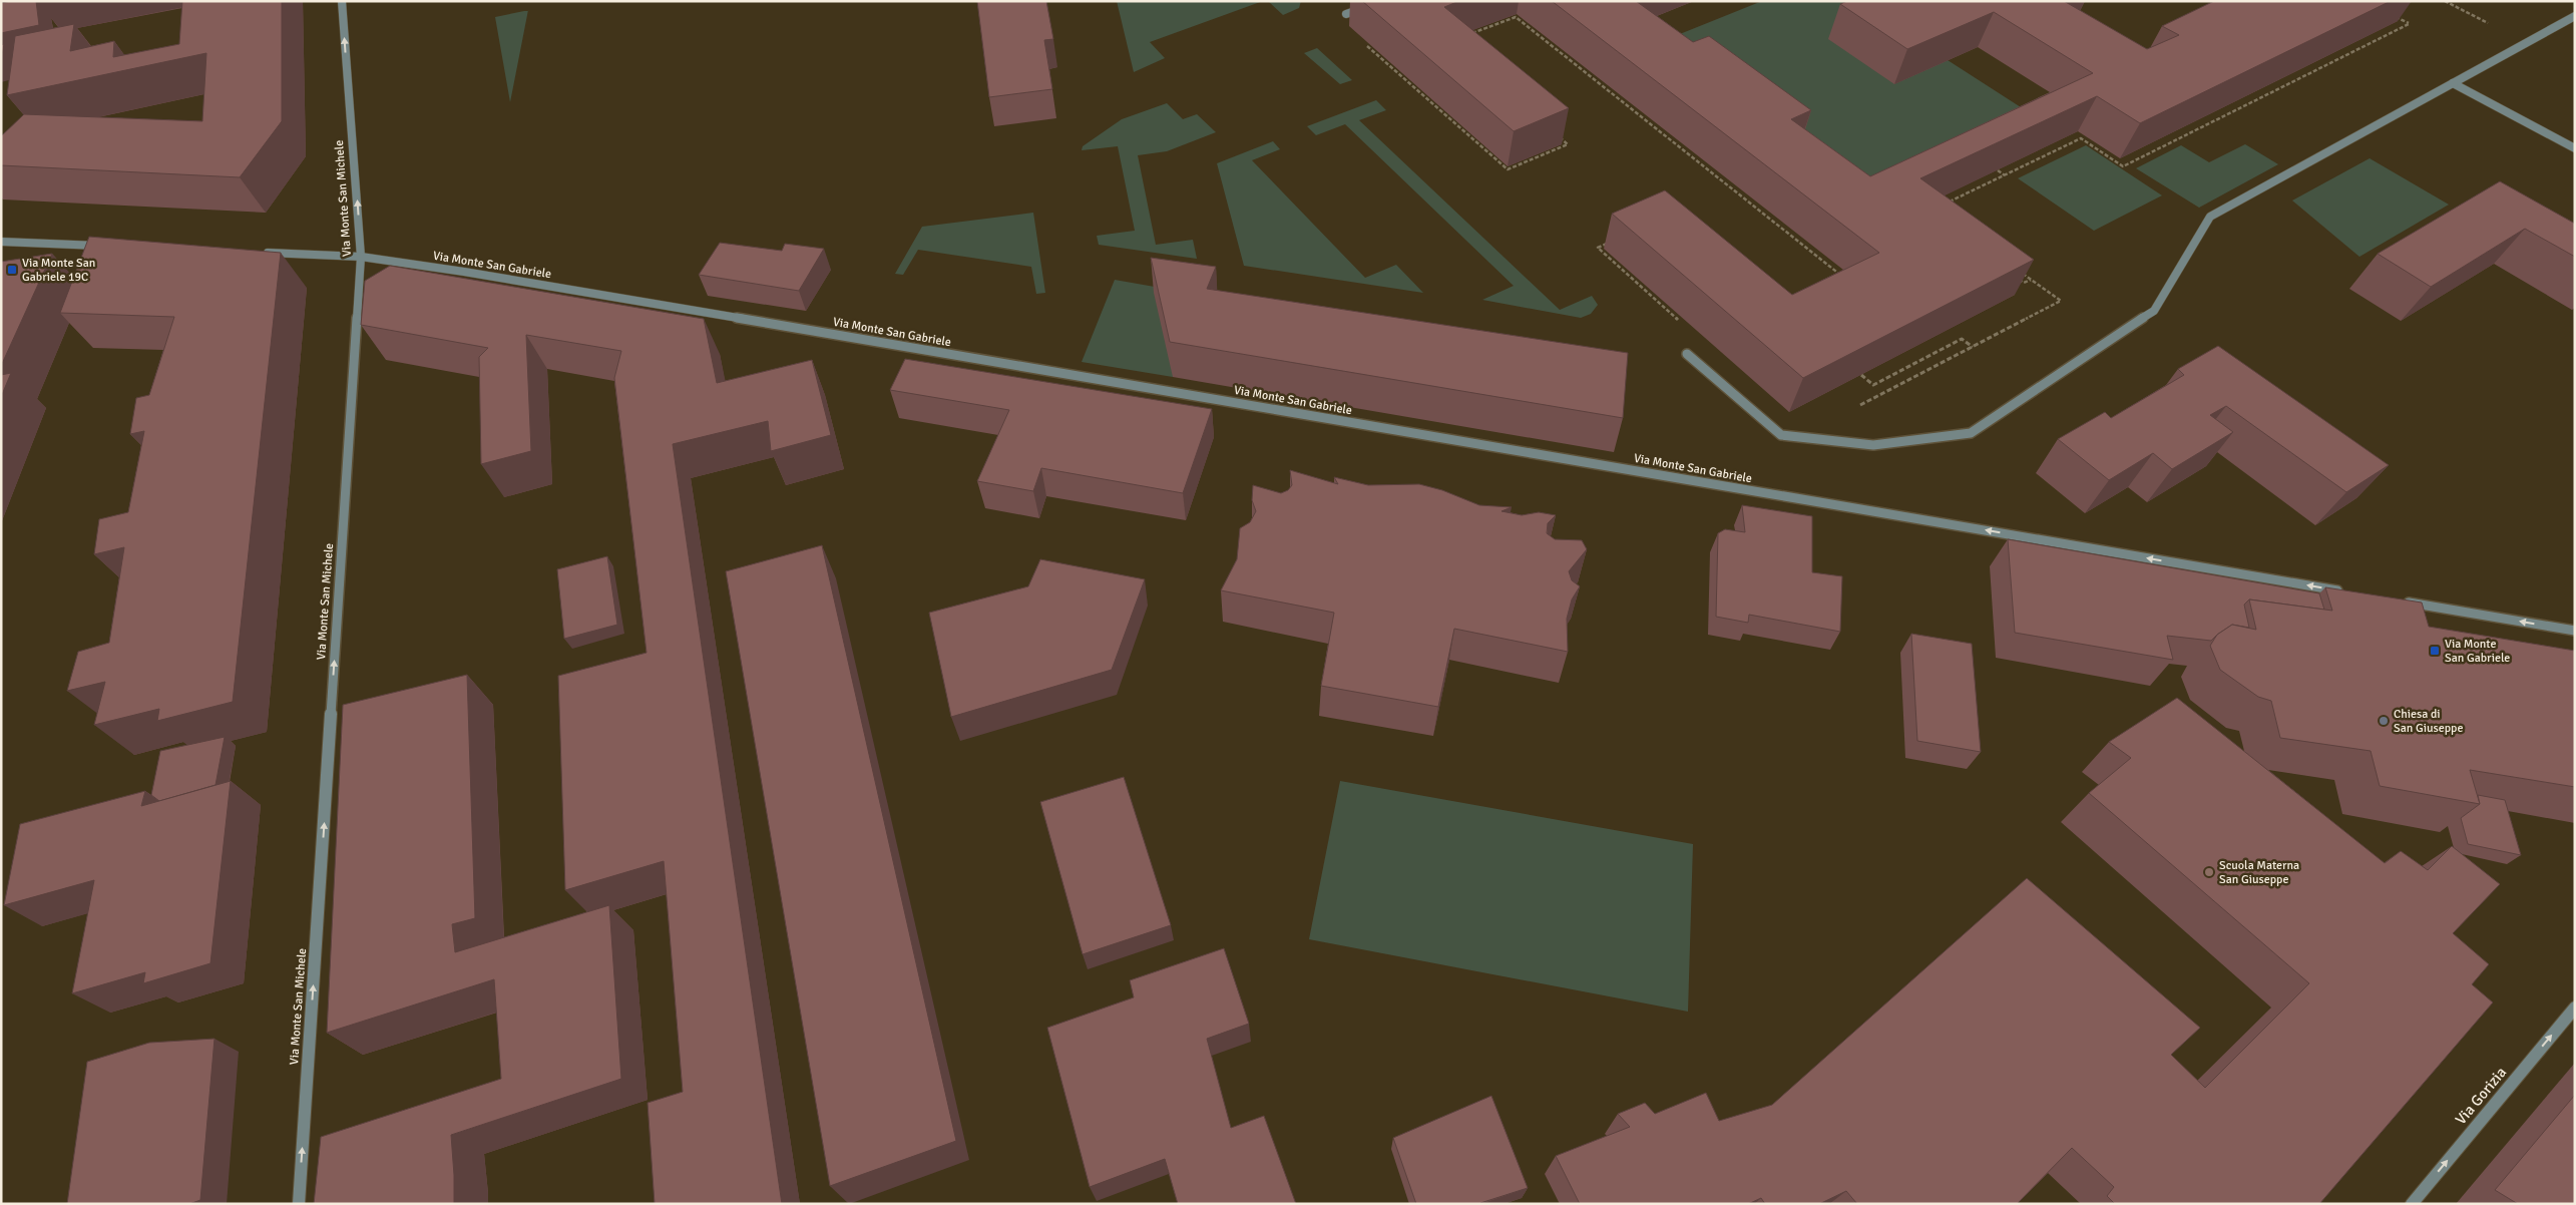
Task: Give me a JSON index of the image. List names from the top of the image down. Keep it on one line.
{"streets":{"street":["Via Monte San Michele","Via Monte San Gabriele","Via Gorizia"]},"crossings":[["Via Monte San Michele","Via Monte San Gabriele"]],"one_way":["Via Monte San Michele","Via Monte San Gabriele","Via Gorizia"],"places":{"transit":["Via Monte San Gabriele 19C","Via Monte San Gabriele"],"other":["Chiesa di San Giuseppe","Scuola Materna San Giuseppe"]}}
